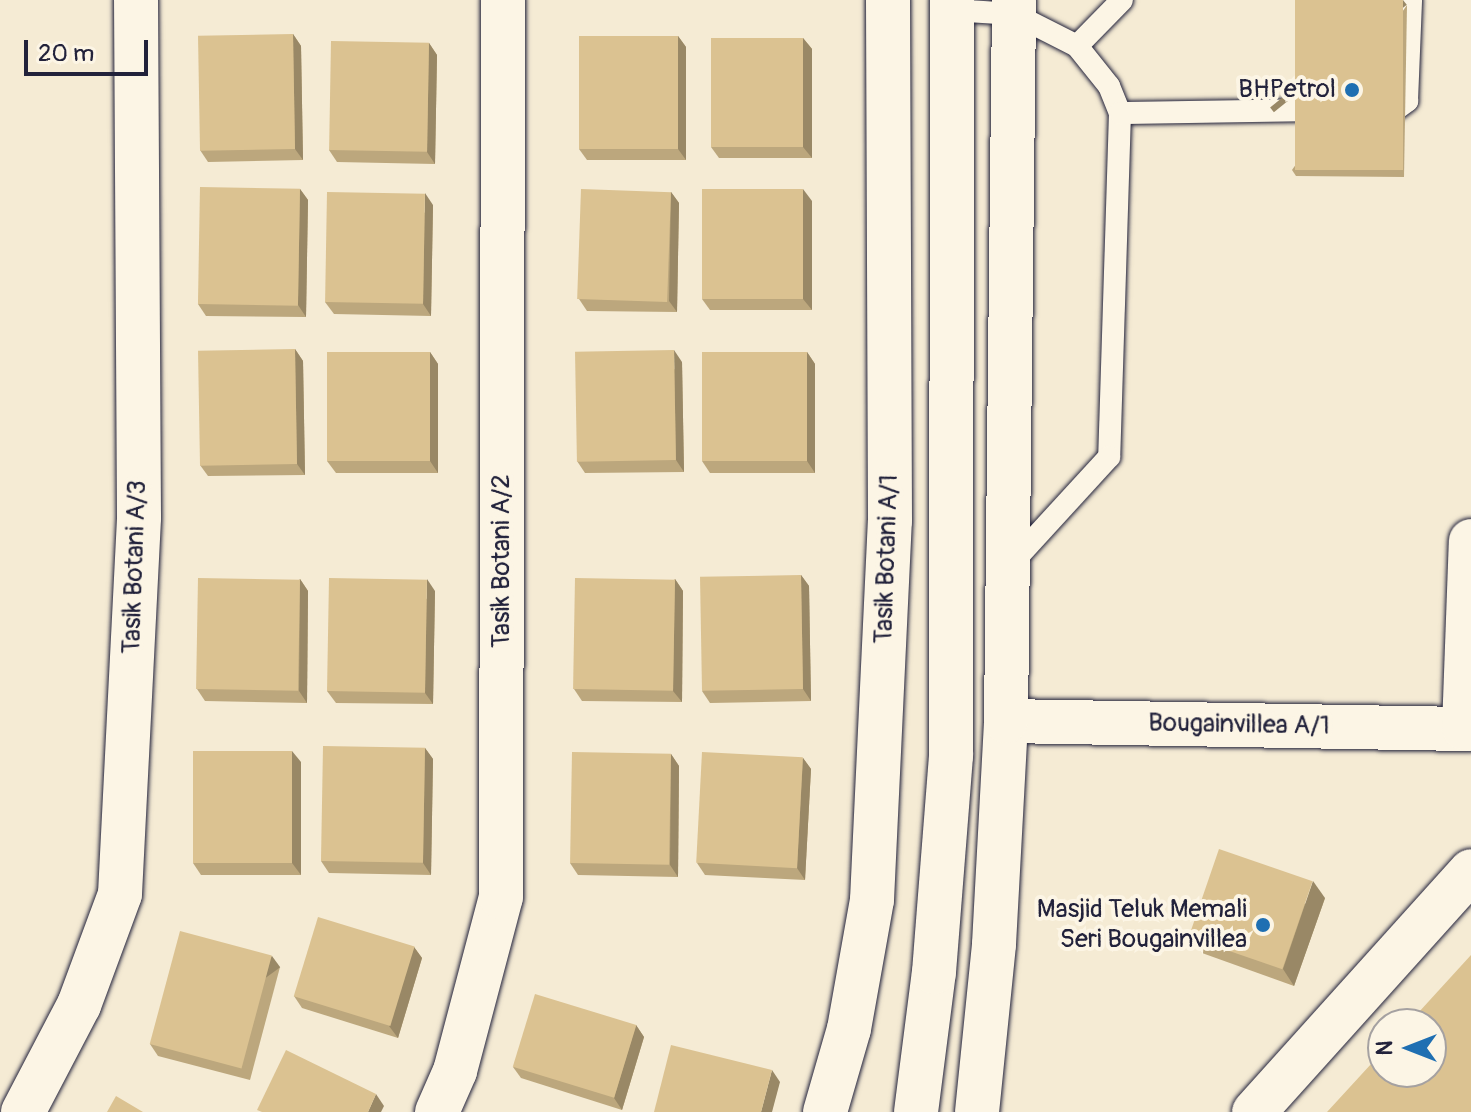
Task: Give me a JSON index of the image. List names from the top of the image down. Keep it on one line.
{"streets":{"street":["Tasik Botani A/1","Tasik Botani A/2","Tasik Botani A/3","Bougainvillea A/1"]},"places":["BHPetrol","Masjid Teluk Memali Seri Bougainvillea"],"scale_bar":"20 m","north":"left"}
